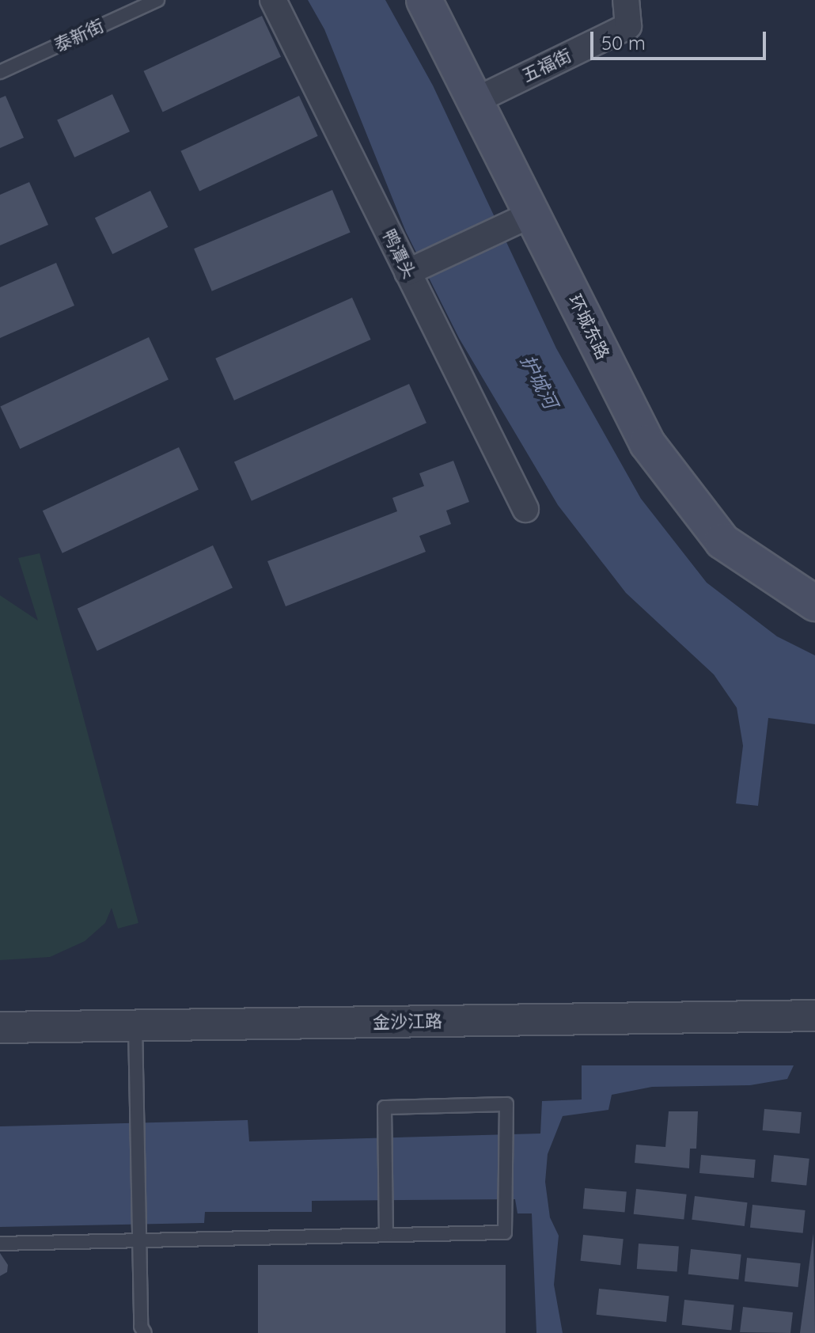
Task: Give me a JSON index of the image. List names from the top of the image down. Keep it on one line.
{"streets":{"main road":["环城东路"],"street":["五福街","鸭潭头","金沙江路"],"lane":["泰新街"]},"crossings":[["五福街","环城东路"]],"water":["护城河"],"scale_bar":"50 m"}
